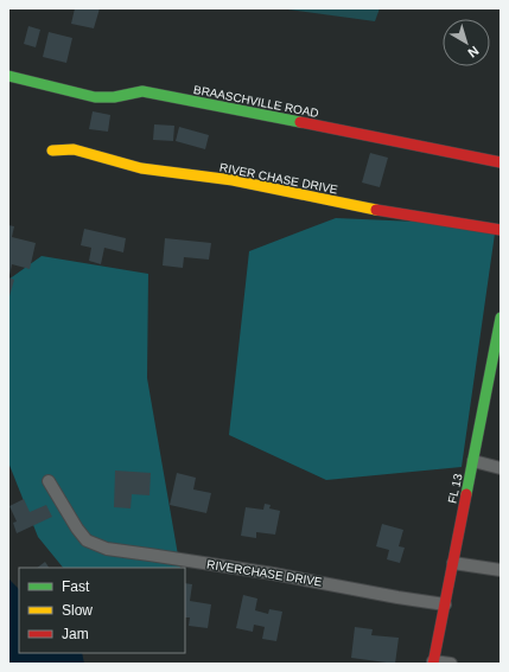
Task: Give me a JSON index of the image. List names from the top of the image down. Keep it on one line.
{"streets":{"street":["BRAASCHVILLE ROAD","RIVER CHASE DRIVE","FL 13","RIVERCHASE DRIVE"]},"crossings":[["FL 13","RIVERCHASE DRIVE"]],"legend":["Fast","Slow","Jam"],"north":"bottom right"}
